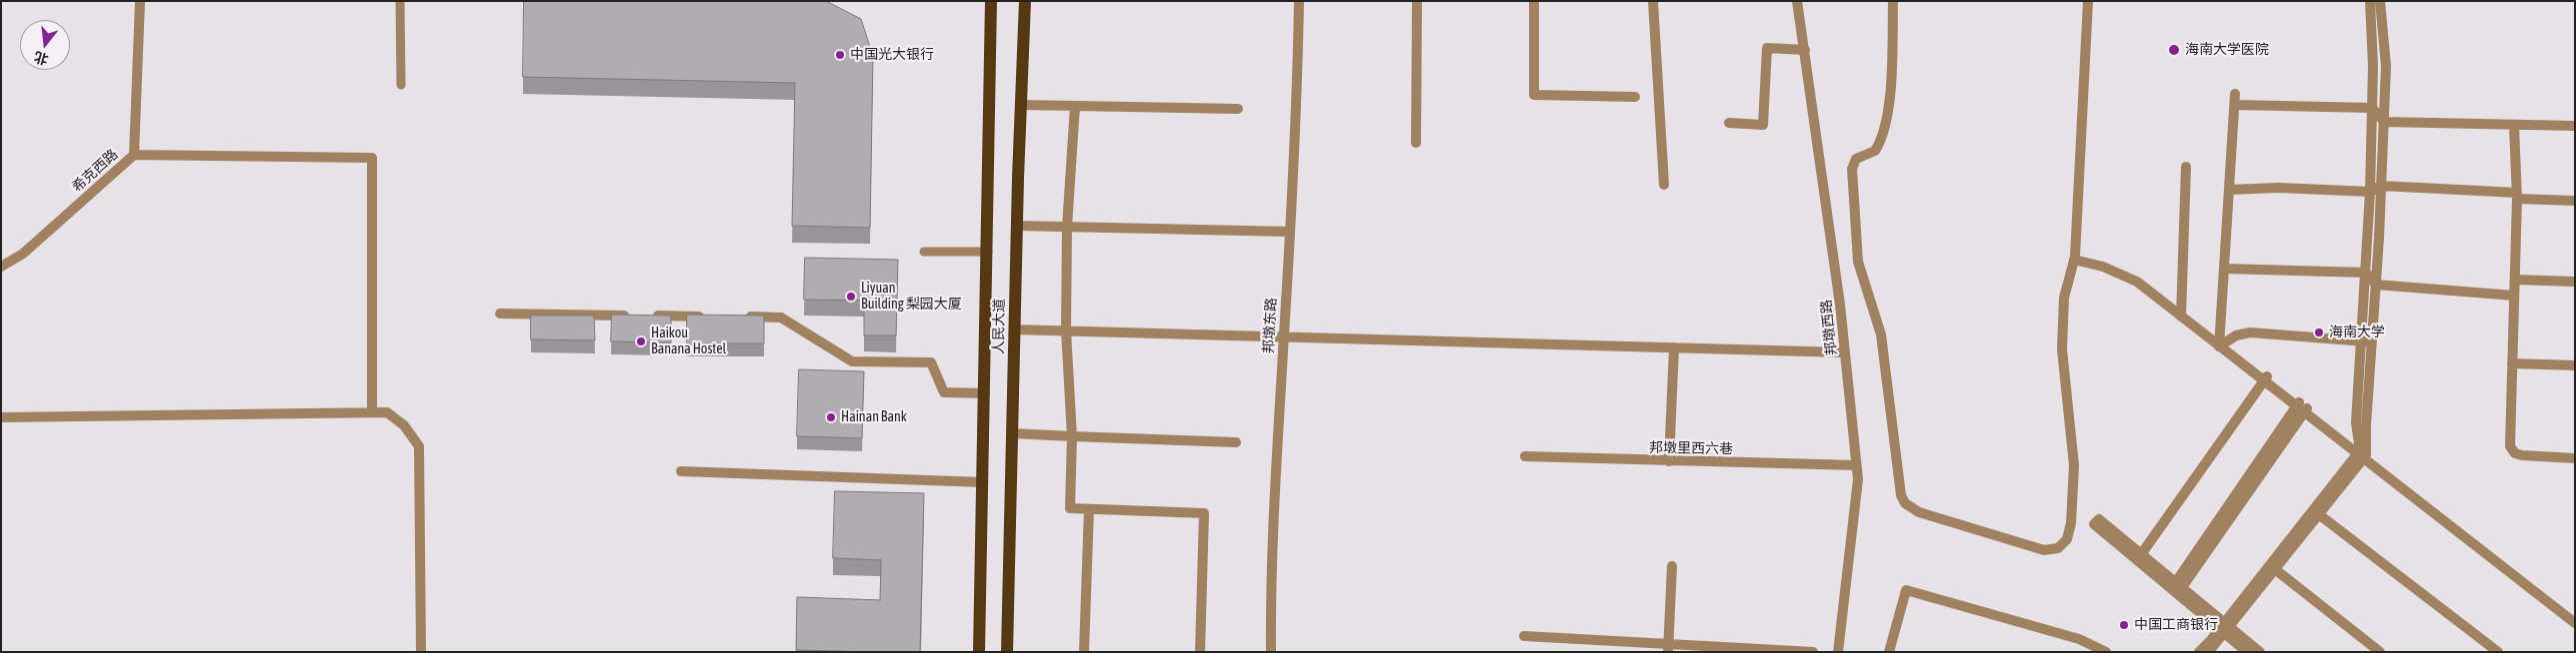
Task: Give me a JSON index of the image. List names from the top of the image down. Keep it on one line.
{"streets":{"main road":["人民大道"],"street":["希克西路","邦墩东路","邦墩西路","邦墩里西六巷"]},"crossings":[["邦墩西路","邦墩里西六巷"]],"places":["海南大学医院","中国光大银行","Liyuan Building 梨园大厦","海南大学","Haikou Banana Hostel","Hainan Bank","中国工商银行"],"north":"bottom"}
